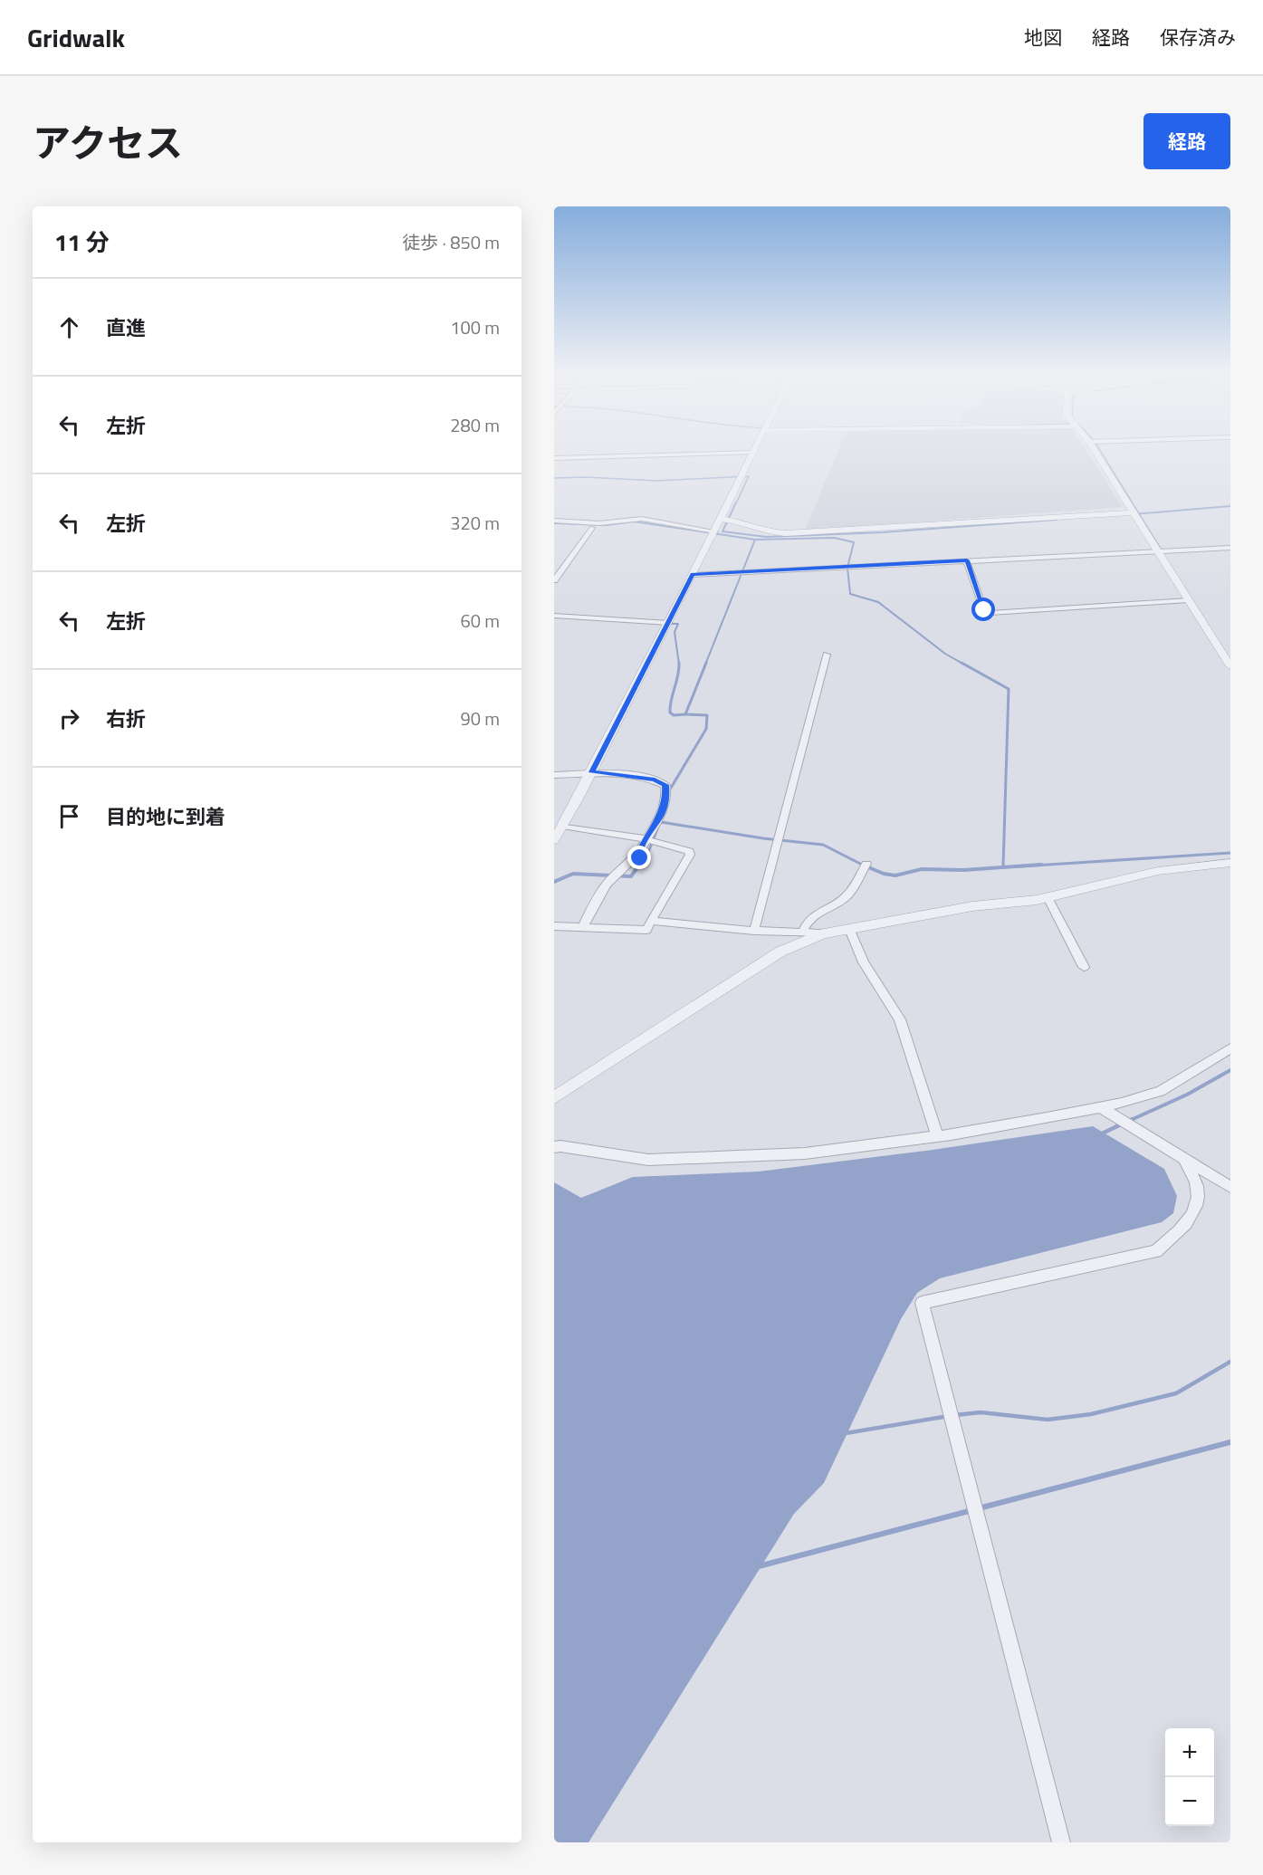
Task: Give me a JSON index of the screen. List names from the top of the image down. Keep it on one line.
{"page":{"header":"Gridwalk","nav":["地図","経路","保存済み"],"title":"アクセス","buttons":"経路","heading":["11 分","徒歩 · 850 m"],"list":[["直進","100 m"],["左折","280 m"],["左折","320 m"],["左折","60 m"],["右折","90 m"],"目的地に到着"],"map_buttons":["+","−"]}}
